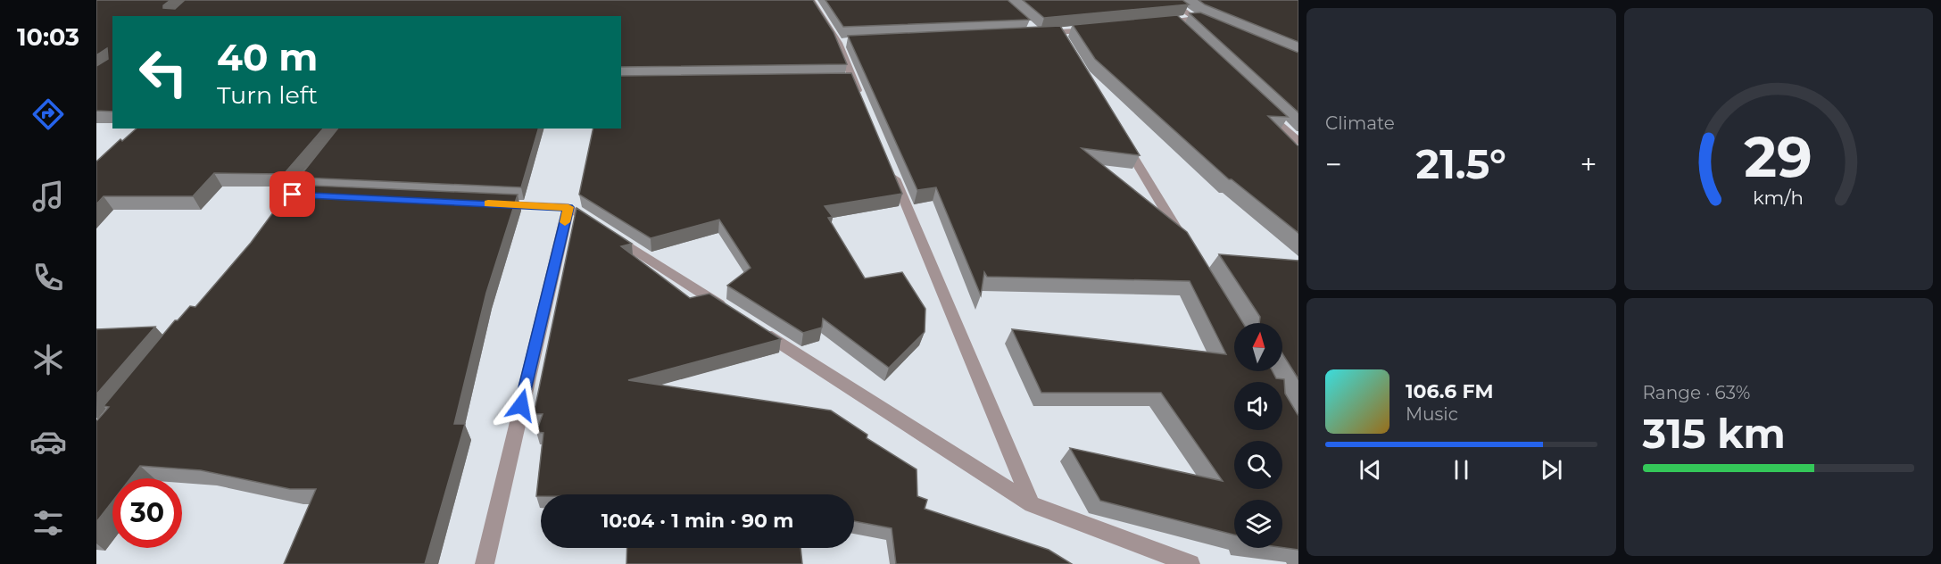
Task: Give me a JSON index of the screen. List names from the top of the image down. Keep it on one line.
{"north":"top","page":{"tabs":"10:03","tile":["Climate",["Range · 63%","315 km"]],"turn":["40 m","Turn left"],"heat":["−","21.5°","+"],"song":["106.6 FM","Music"],"limit":"30","trip":"10:04 · 1 min · 90 m","gauge":["29","km/h"]}}
